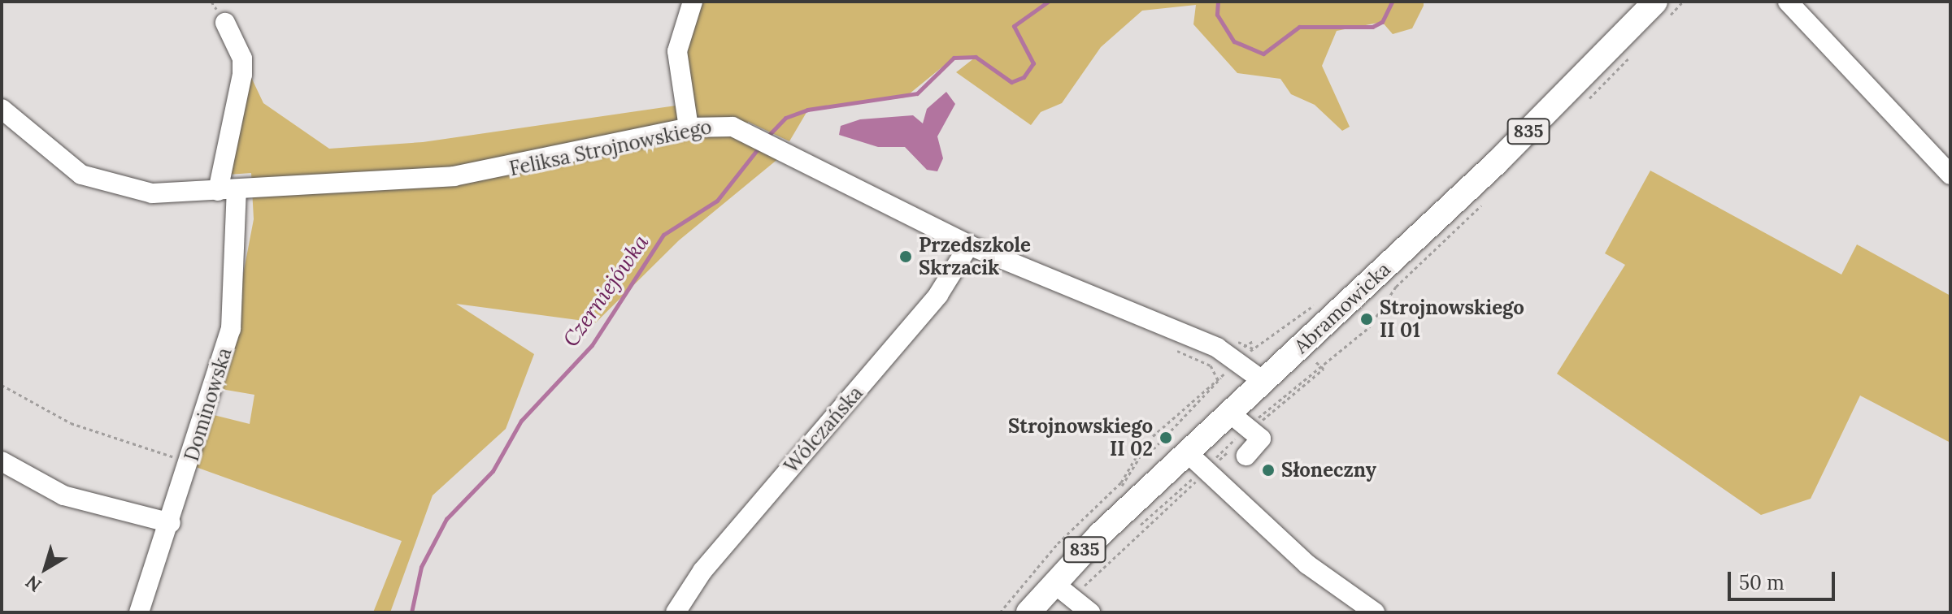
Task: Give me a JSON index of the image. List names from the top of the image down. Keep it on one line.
{"streets":{"main road":["835","Abramowicka"],"street":["Feliksa Strojnowskiego","Dominowska","Wólczańska"]},"crossings":[["Feliksa Strojnowskiego","Abramowicka"],["Feliksa Strojnowskiego","Dominowska"],["Feliksa Strojnowskiego","Wólczańska"]],"water":["Czerniejówka"],"places":["Przedszkole Skrzacik","Strojnowskiego II 01","Strojnowskiego II 02","Słoneczny"],"scale_bar":"50 m","north":"bottom left"}
